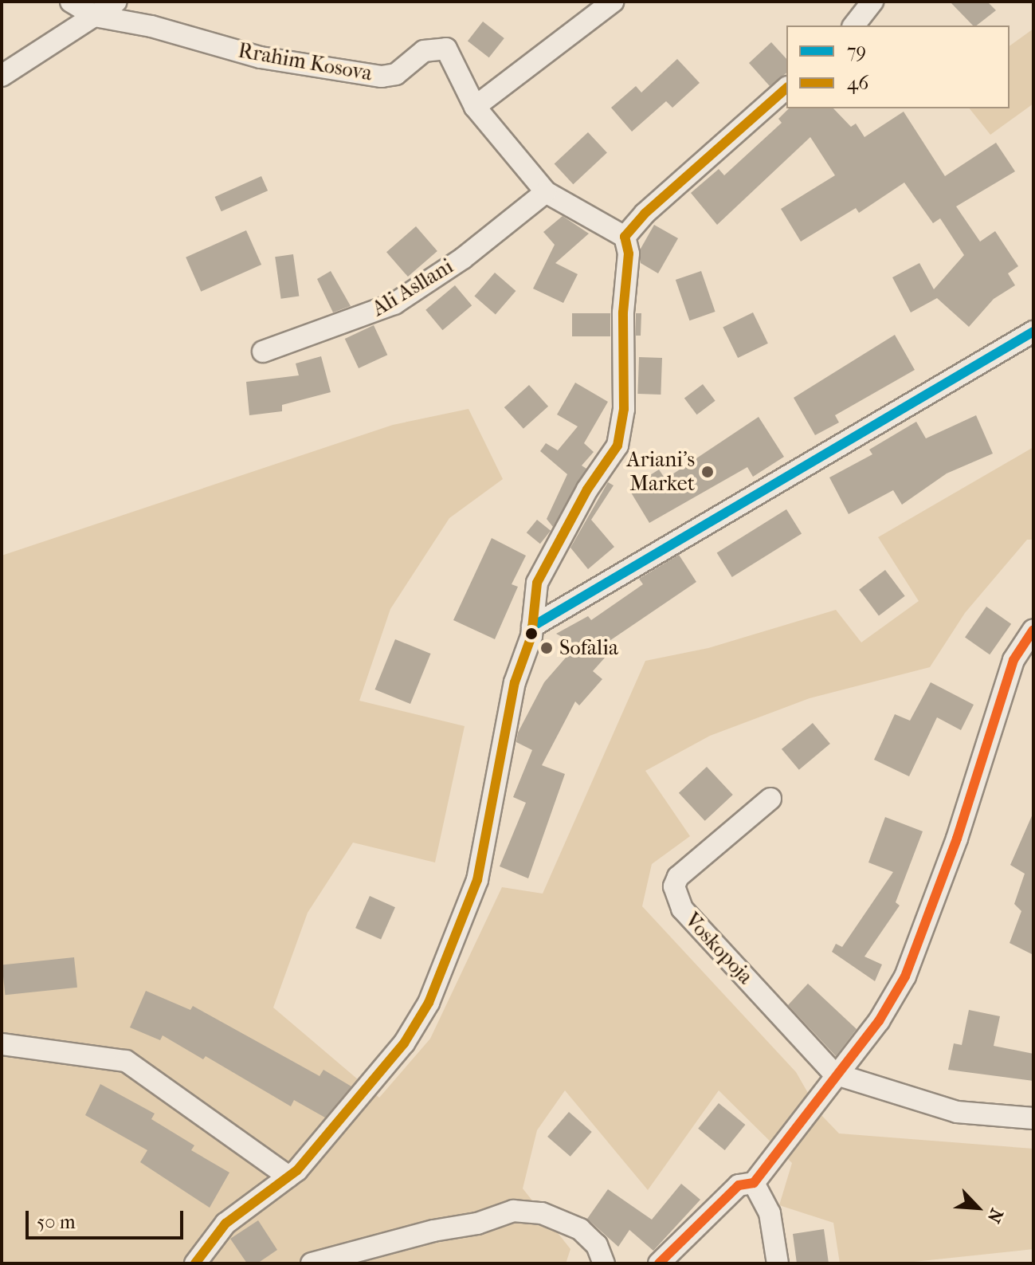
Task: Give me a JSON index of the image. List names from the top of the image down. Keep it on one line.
{"streets":{"street":["Rrahim Kosova","Ali Asllani","Voskopoja"]},"crossings":[["Rrahim Kosova","Ali Asllani"]],"places":["Ariani's Market","Sofalia"],"lines":["transit line 46","transit line 79"],"legend":["79","46"],"scale_bar":"50 m","north":"bottom right"}
